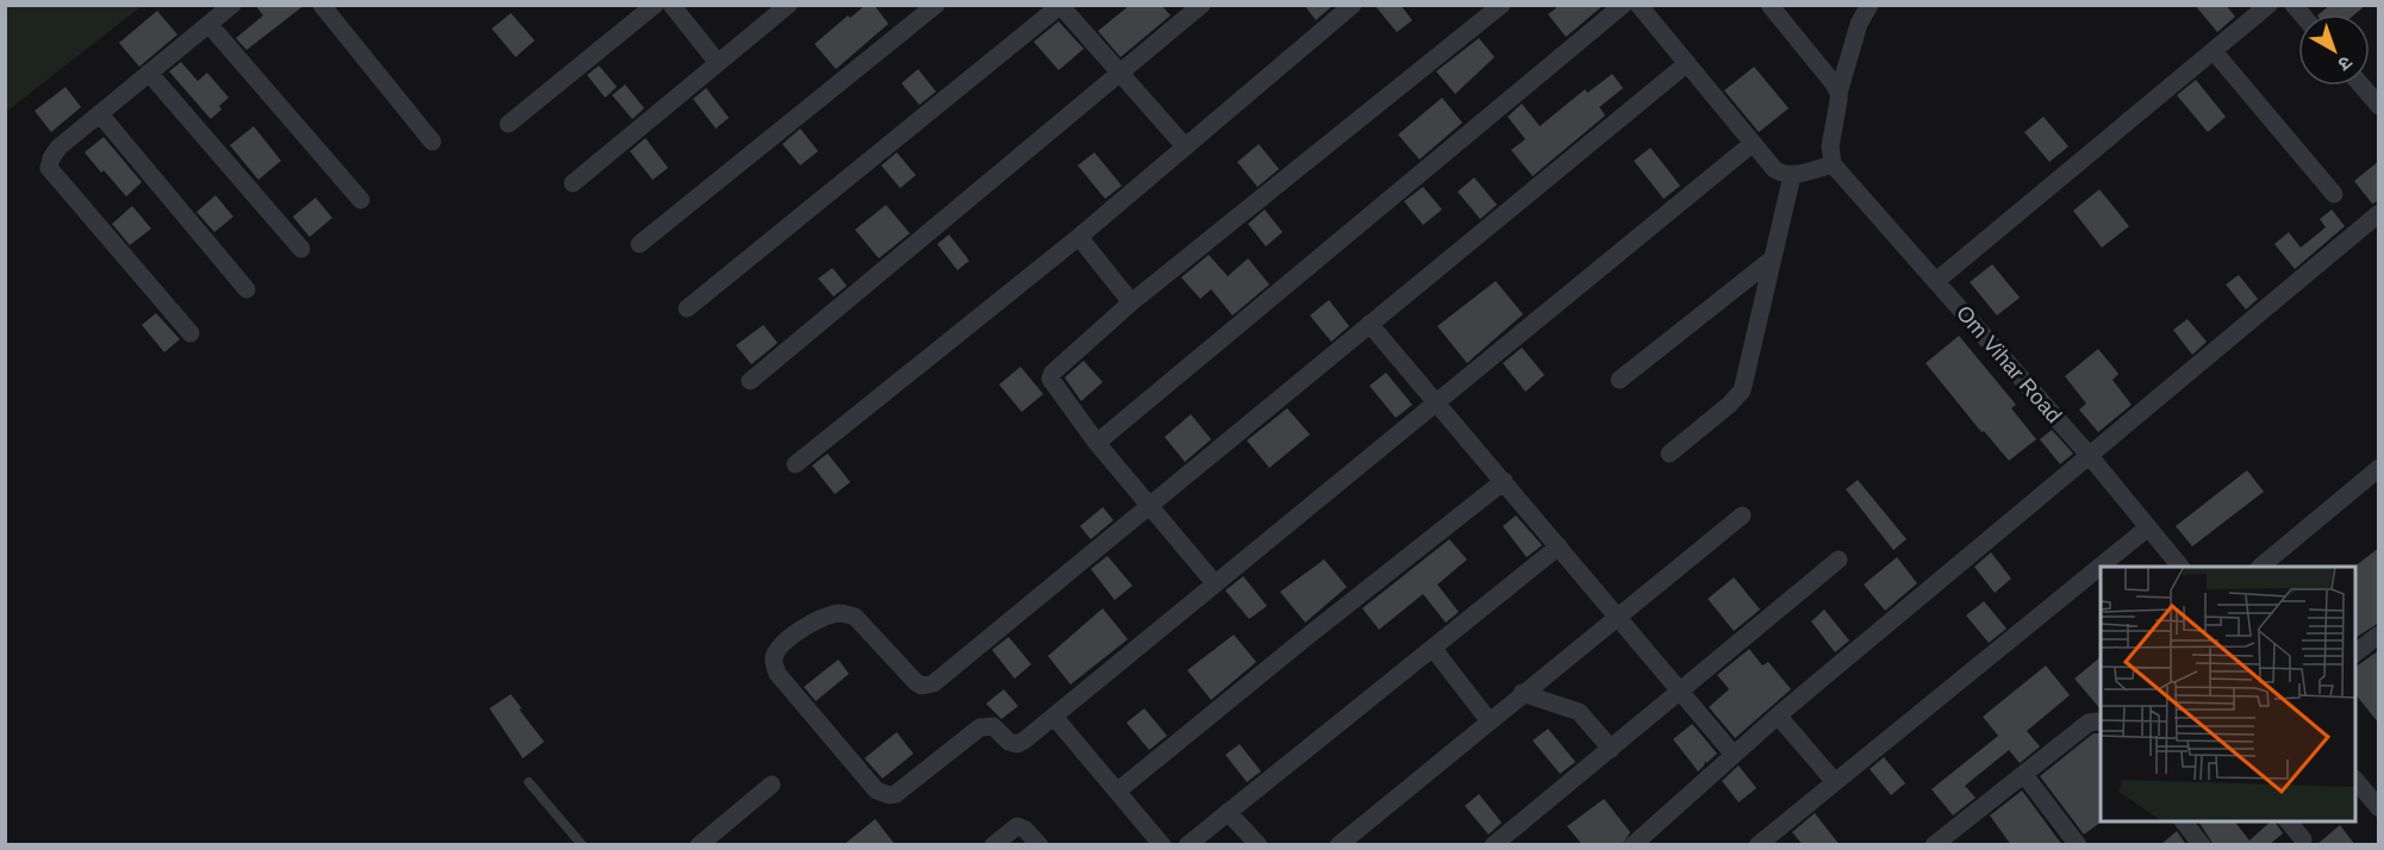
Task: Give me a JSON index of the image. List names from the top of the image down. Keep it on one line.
{"streets":{"street":["Om Vihar Road"]},"north":"bottom right"}
